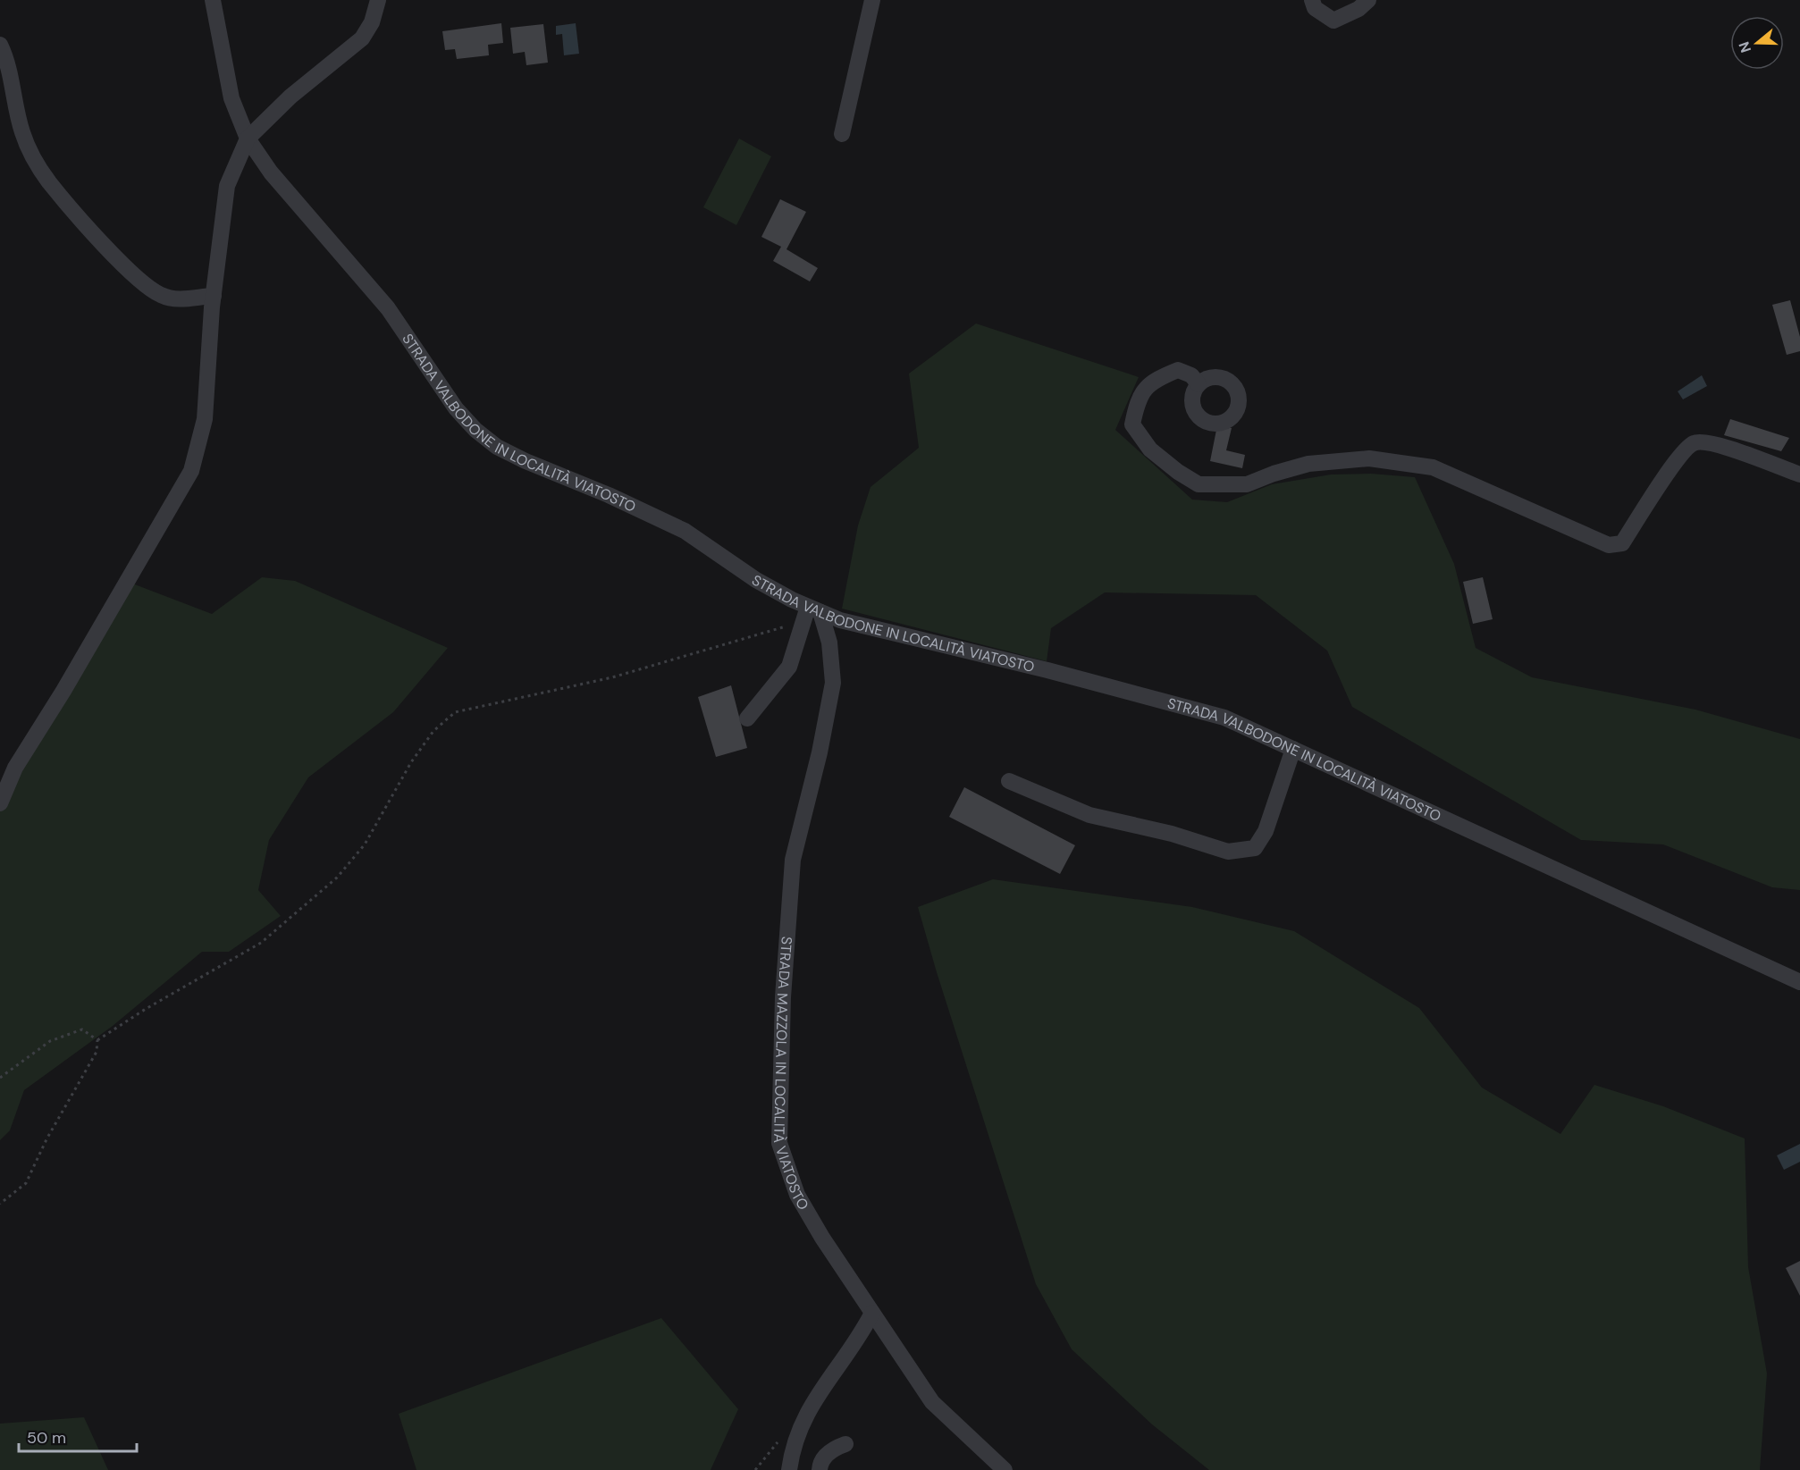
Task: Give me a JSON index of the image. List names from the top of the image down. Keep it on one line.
{"streets":{"street":["STRADA VALBODONE IN LOCALITÀ VIATOSTO","STRADA MAZZOLA IN LOCALITÀ VIATOSTO"]},"crossings":[["STRADA VALBODONE IN LOCALITÀ VIATOSTO","STRADA MAZZOLA IN LOCALITÀ VIATOSTO"]],"scale_bar":"50 m","north":"left"}
